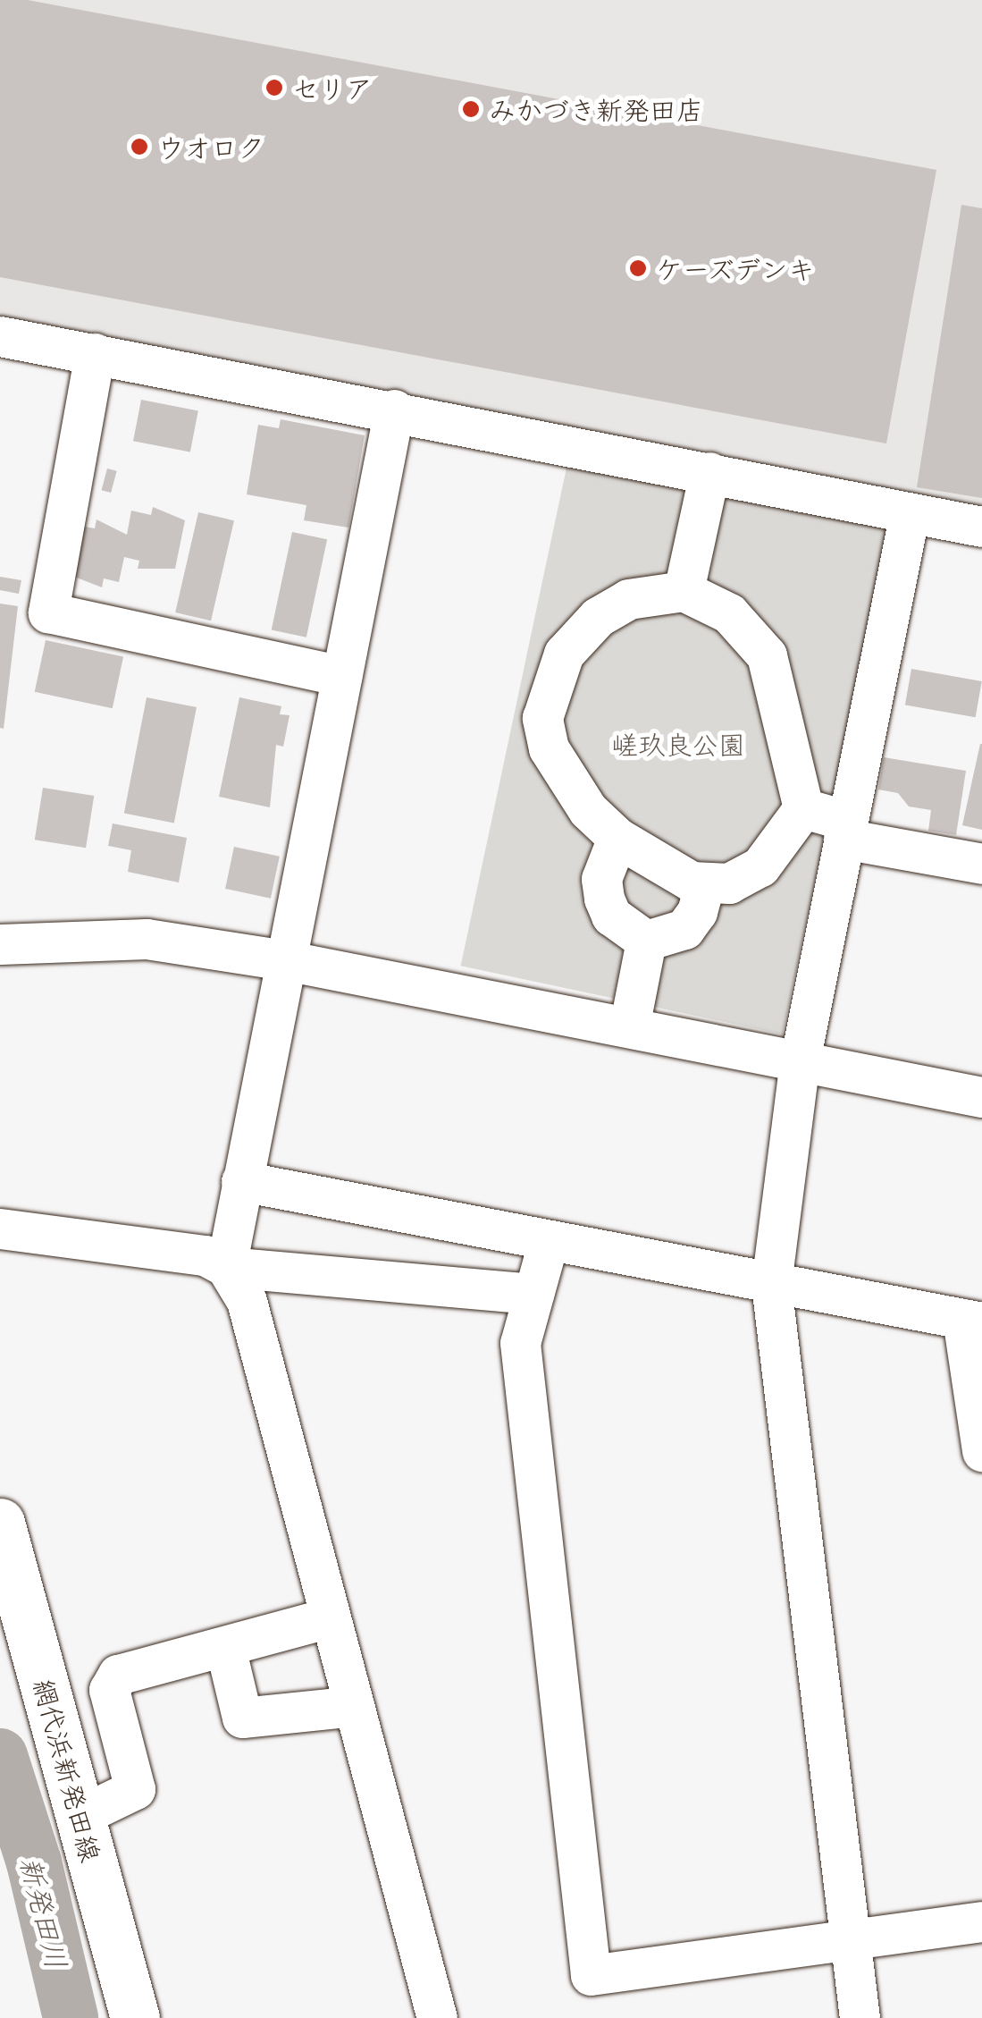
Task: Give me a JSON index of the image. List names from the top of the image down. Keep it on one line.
{"streets":{"main road":["網代浜新発田線"]},"water":["新発田川"],"parks":["嵯玖良公園"],"places":["セリア","みかづき新発田店","ウオロク","ケーズデンキ"]}
